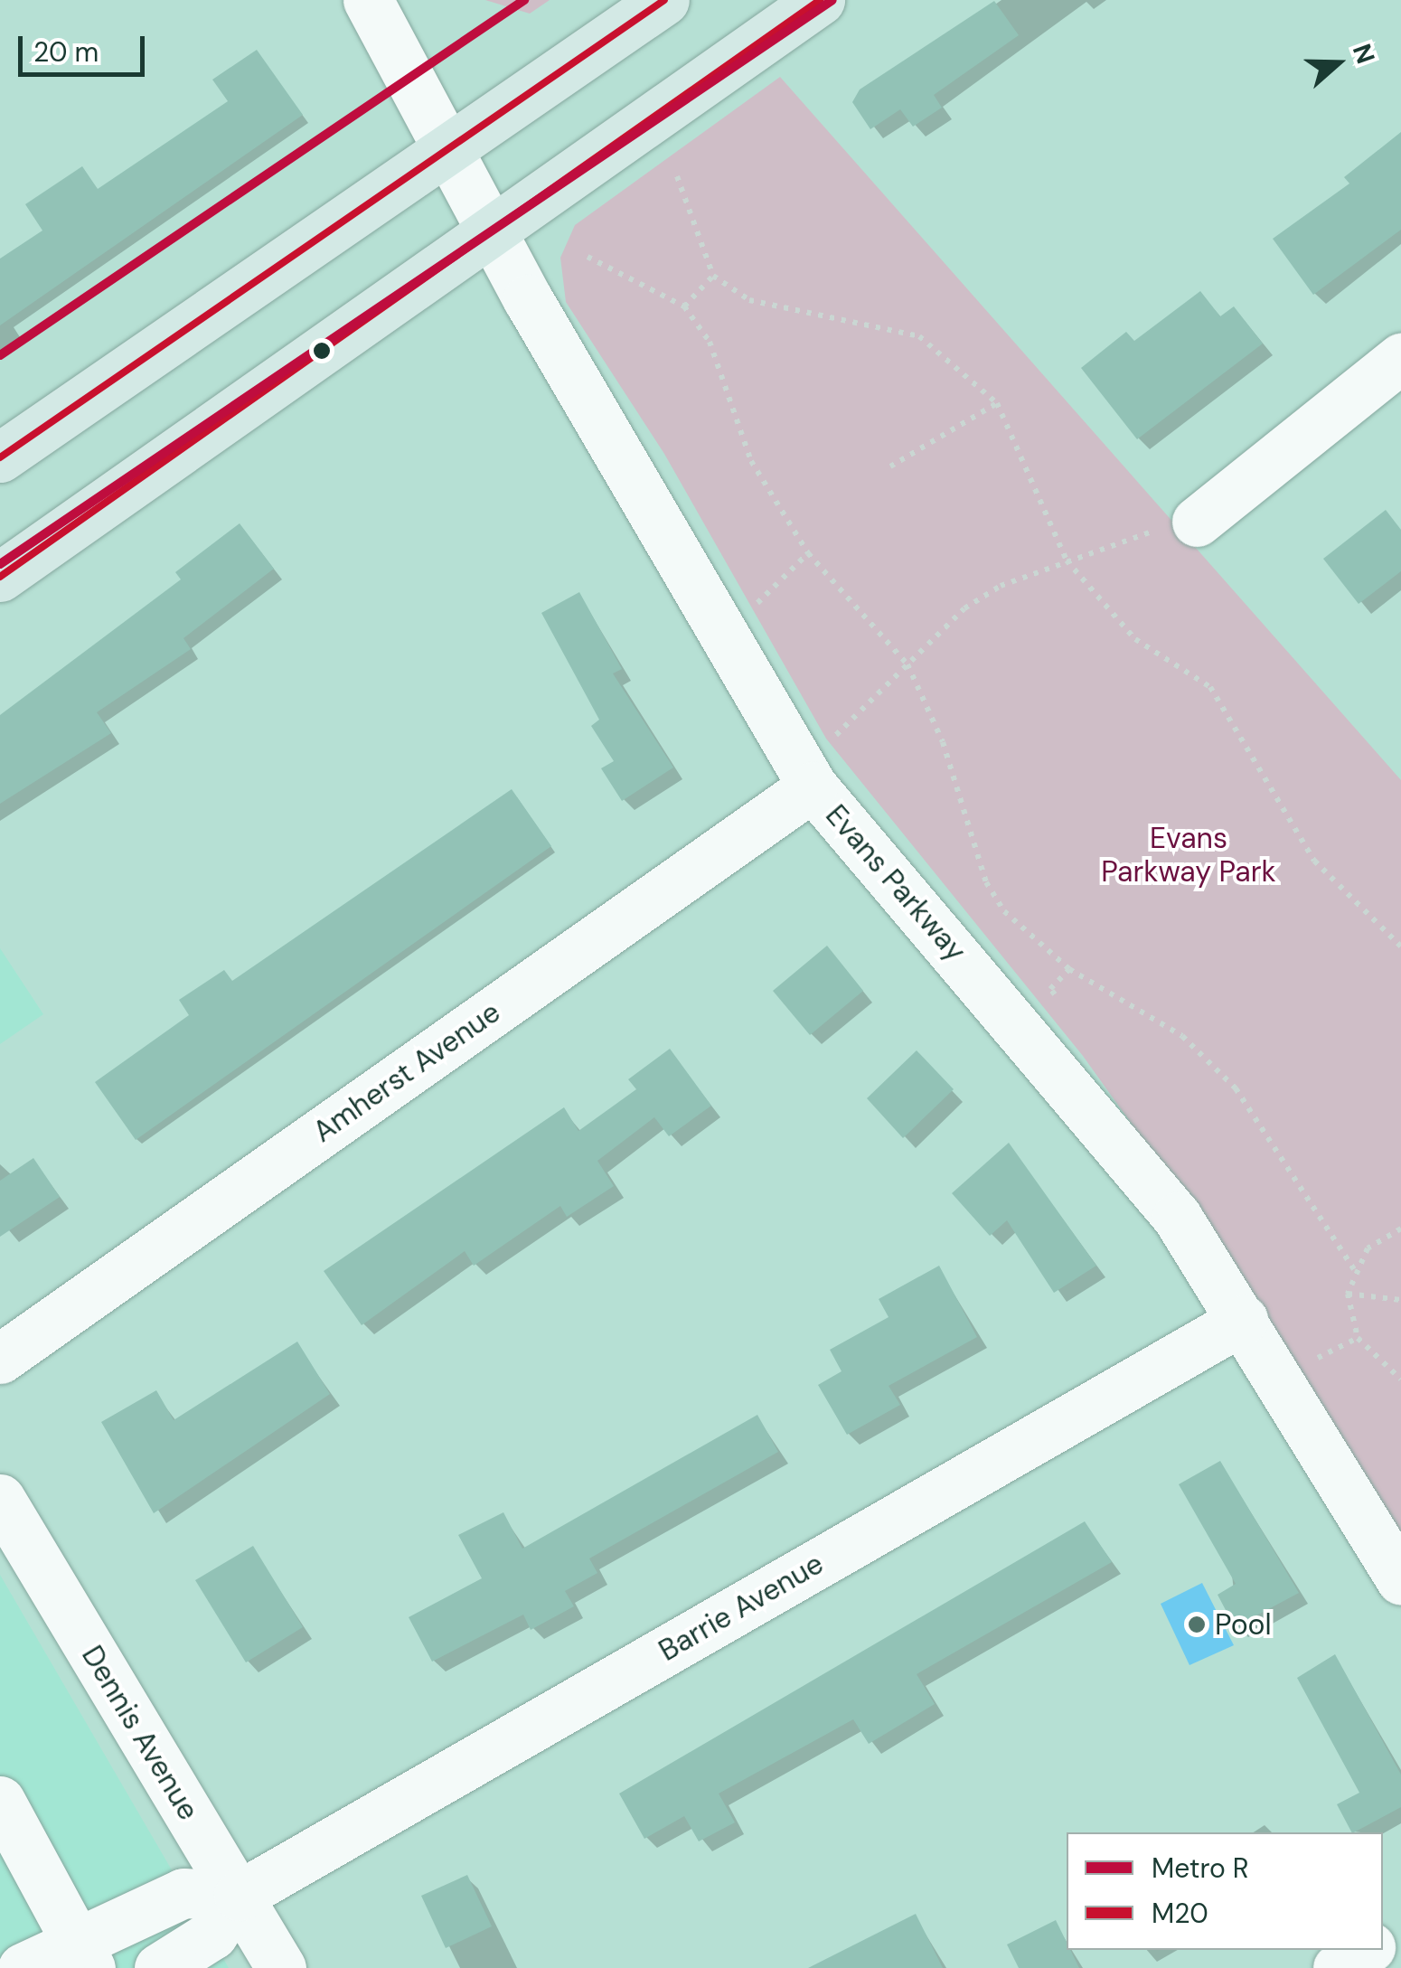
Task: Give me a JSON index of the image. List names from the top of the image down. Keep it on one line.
{"streets":{"street":["Evans Parkway","Amherst Avenue","Barrie Avenue","Dennis Avenue"]},"crossings":[["Evans Parkway","Amherst Avenue"],["Evans Parkway","Barrie Avenue"],["Barrie Avenue","Dennis Avenue"]],"parks":["Evans Parkway Park"],"places":["Pool"],"lines":["metro line R","transit line M20"],"legend":["Metro R","M20"],"scale_bar":"20 m","north":"right"}
